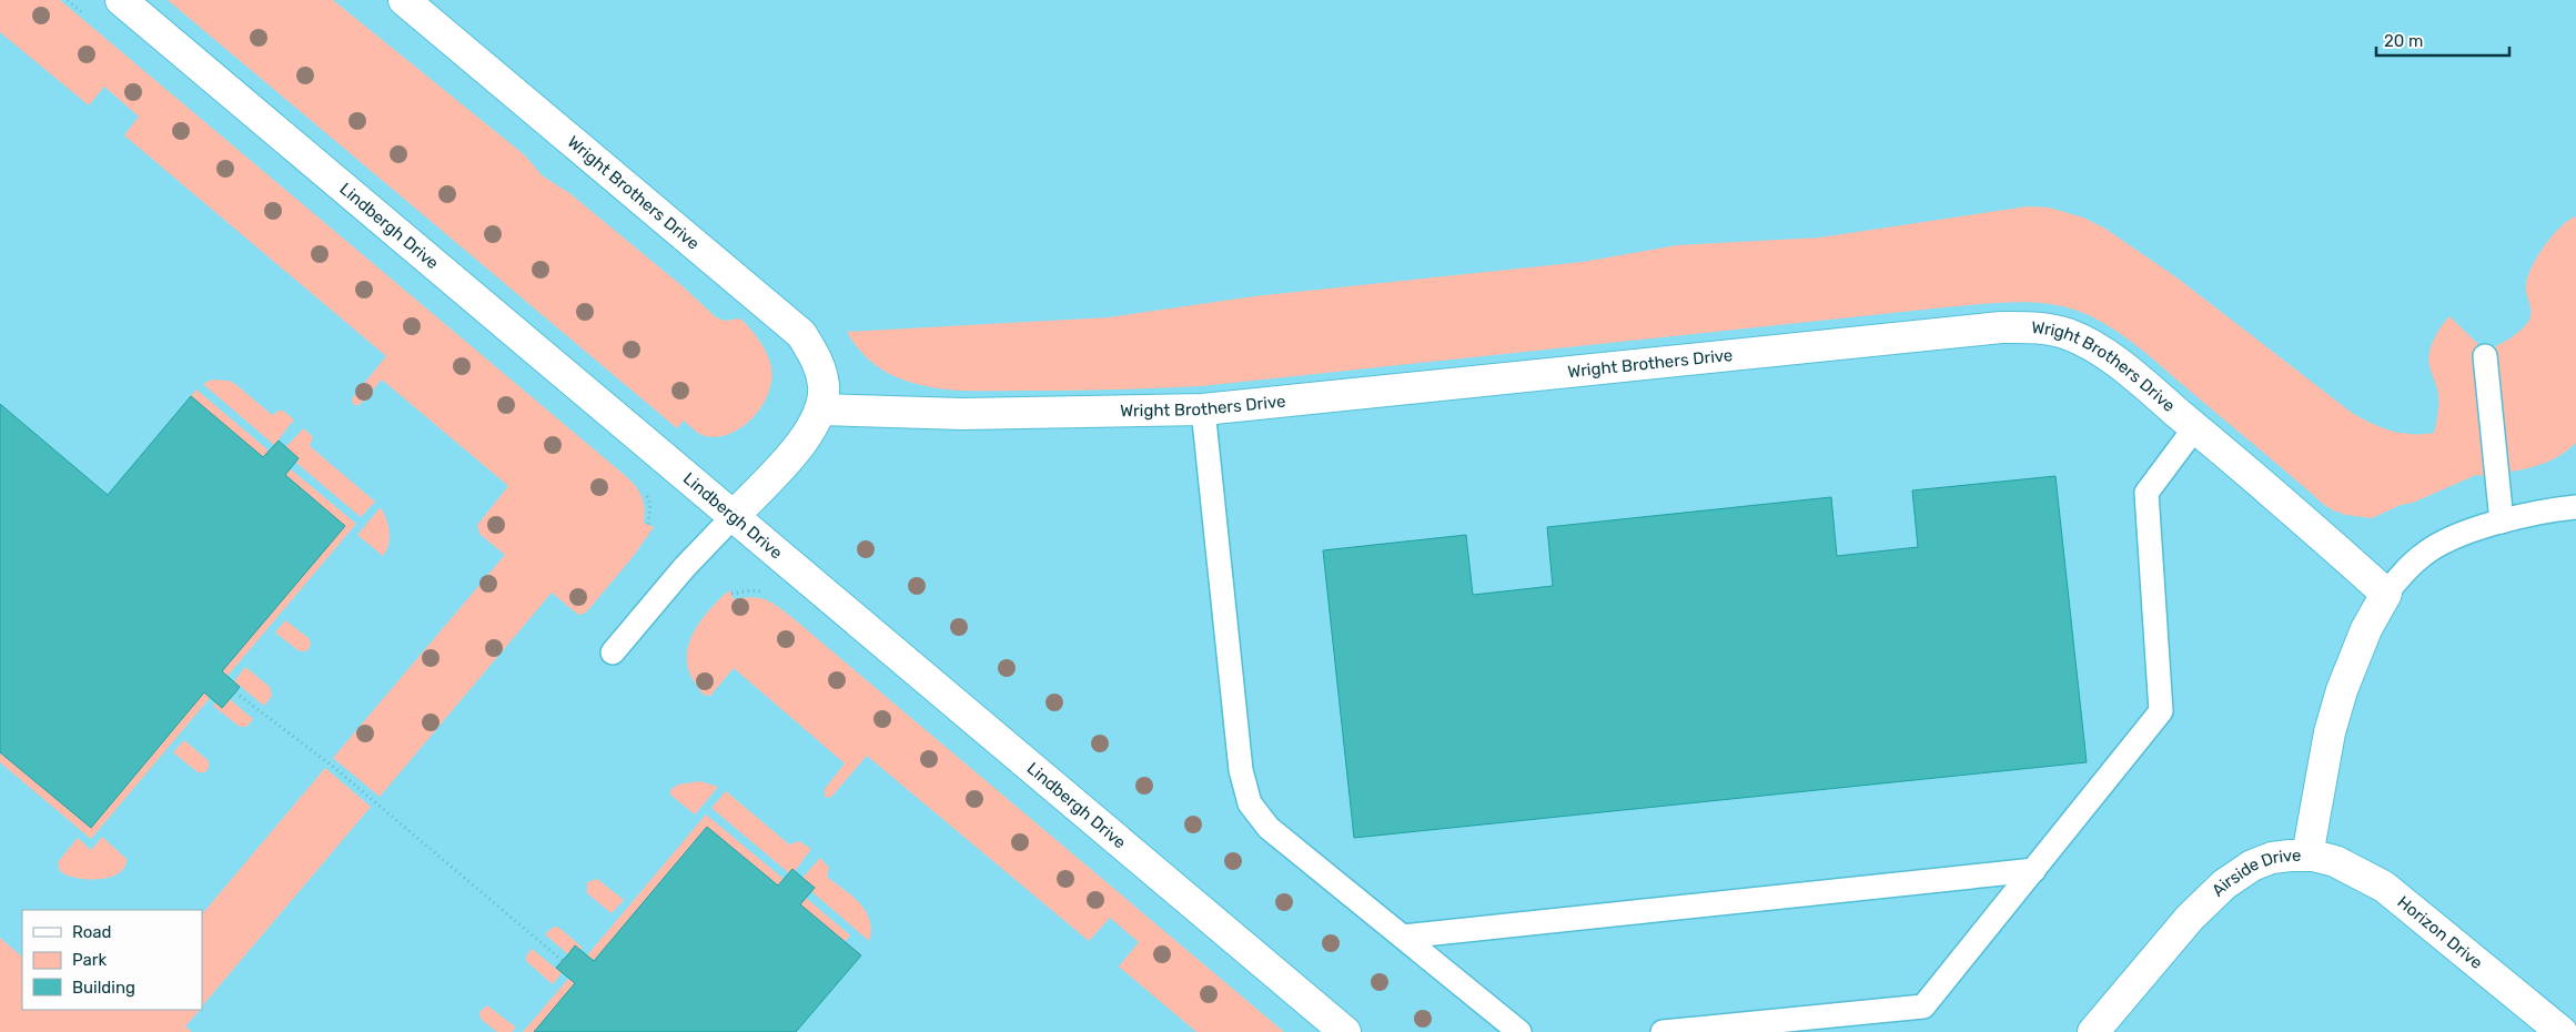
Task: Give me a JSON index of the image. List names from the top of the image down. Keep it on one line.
{"streets":{"street":["Wright Brothers Drive","Lindbergh Drive","Airside Drive","Horizon Drive"]},"crossings":[["Wright Brothers Drive","Lindbergh Drive"],["Wright Brothers Drive","Airside Drive"],["Airside Drive","Horizon Drive"]],"legend":["Road","Park","Building"],"scale_bar":"20 m"}
